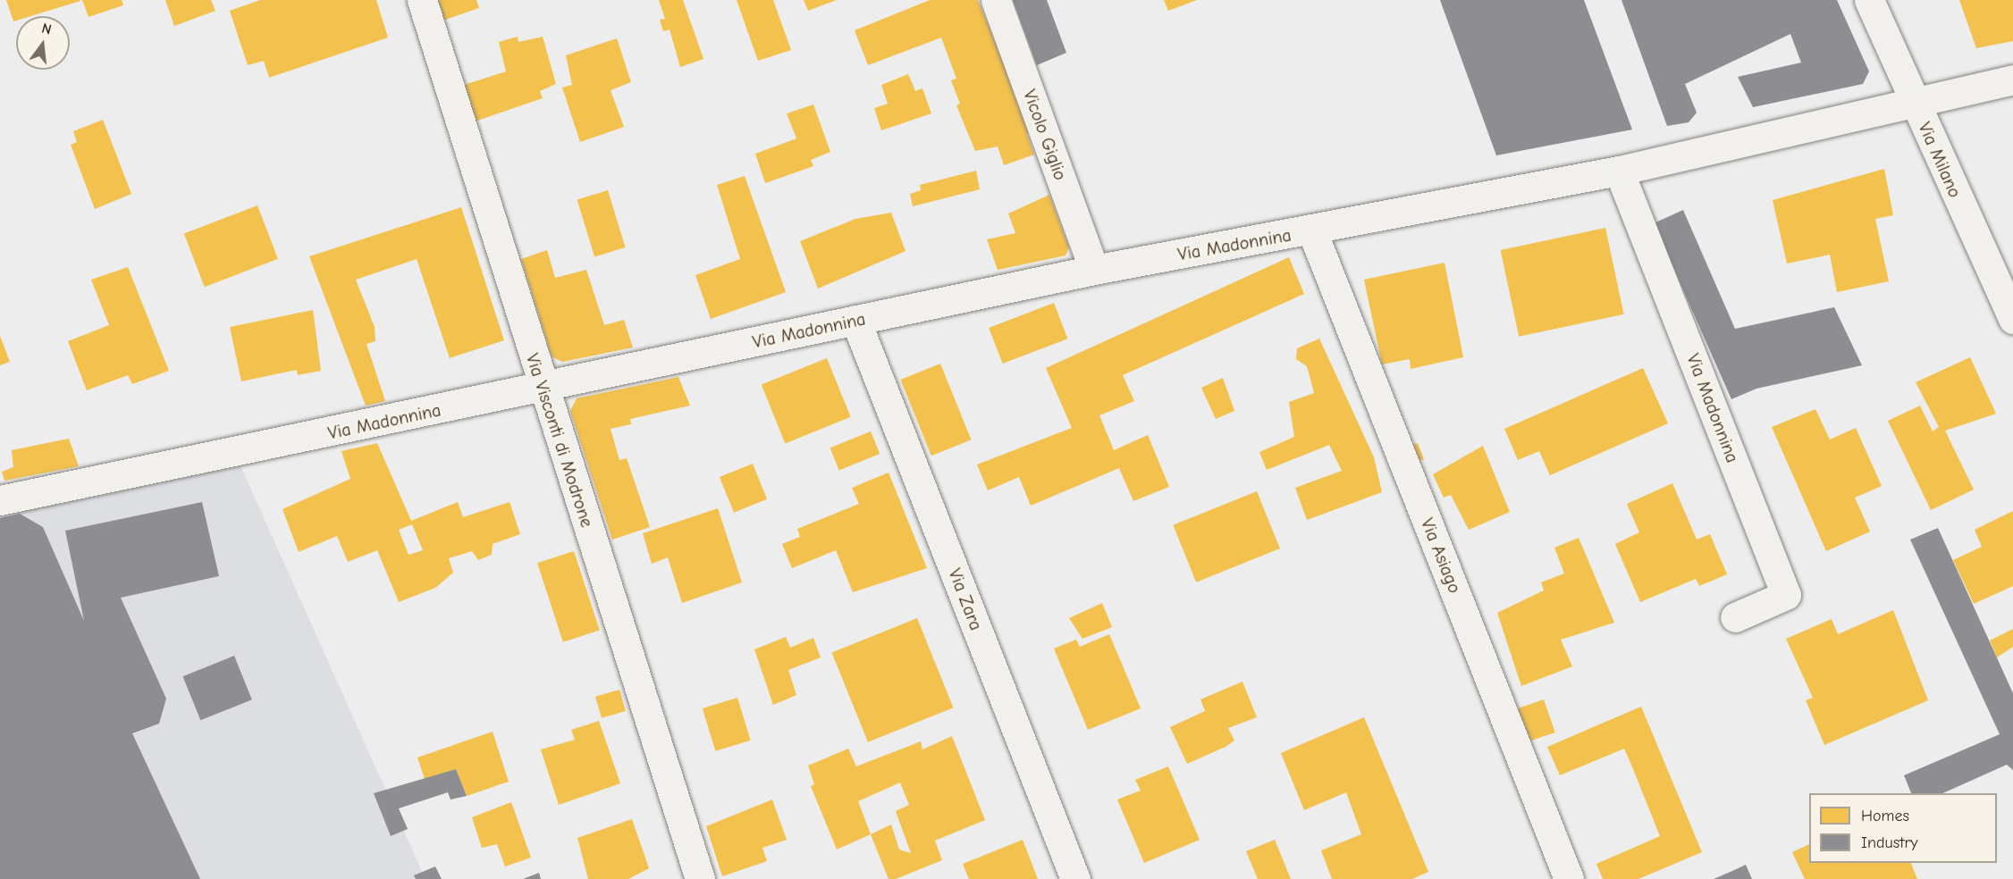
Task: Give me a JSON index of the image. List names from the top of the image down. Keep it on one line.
{"streets":{"street":["Vicolo Giglio","Via Milano","Via Madonnina","Via Visconti di Modrone","Via Asiago","Via Zara"]},"crossings":[["Vicolo Giglio","Via Madonnina"],["Via Milano","Via Madonnina"],["Via Madonnina","Via Visconti di Modrone"],["Via Madonnina","Via Asiago"],["Via Madonnina","Via Zara"]],"legend":["Homes","Industry"],"north":"top"}
